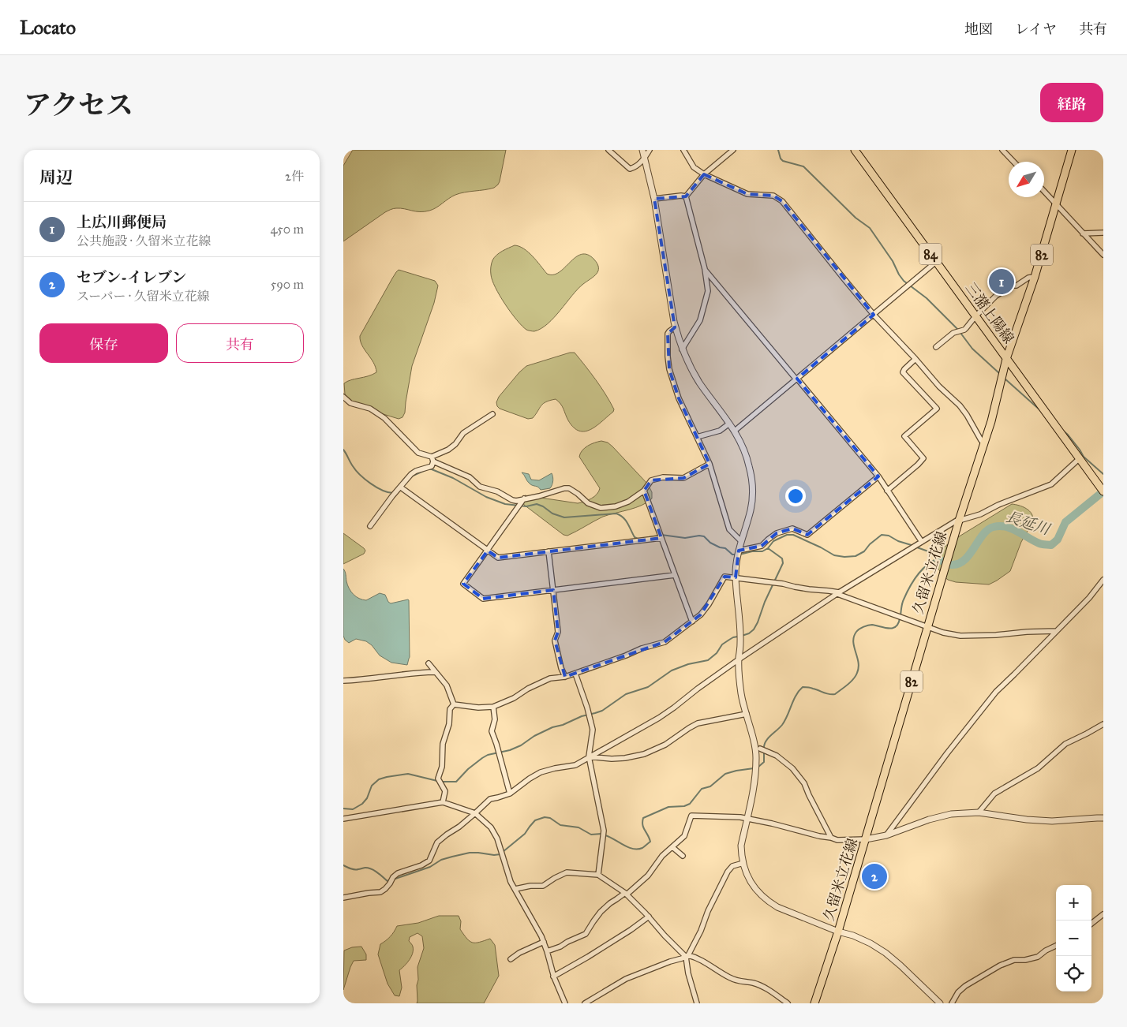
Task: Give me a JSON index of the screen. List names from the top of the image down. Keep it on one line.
{"streets":{"main road":["84","82","三潴上陽線","久留米立花線"]},"crossings":[["三潴上陽線","久留米立花線"]],"water":["長延川"],"north":"bottom left","page":{"header":"Locato","nav":["地図","レイヤ","共有"],"title":"アクセス","buttons":["経路",["保存","共有"]],"heading":["周辺","2件"],"list":[{"mark":"1","name":"上広川郵便局","note":"公共施設 · 久留米立花線","value":"450 m"},{"mark":"2","name":"セブン-イレブン","note":"スーパー · 久留米立花線","value":"590 m"}],"pins":["1","2"],"map_buttons":["+","−"]}}
